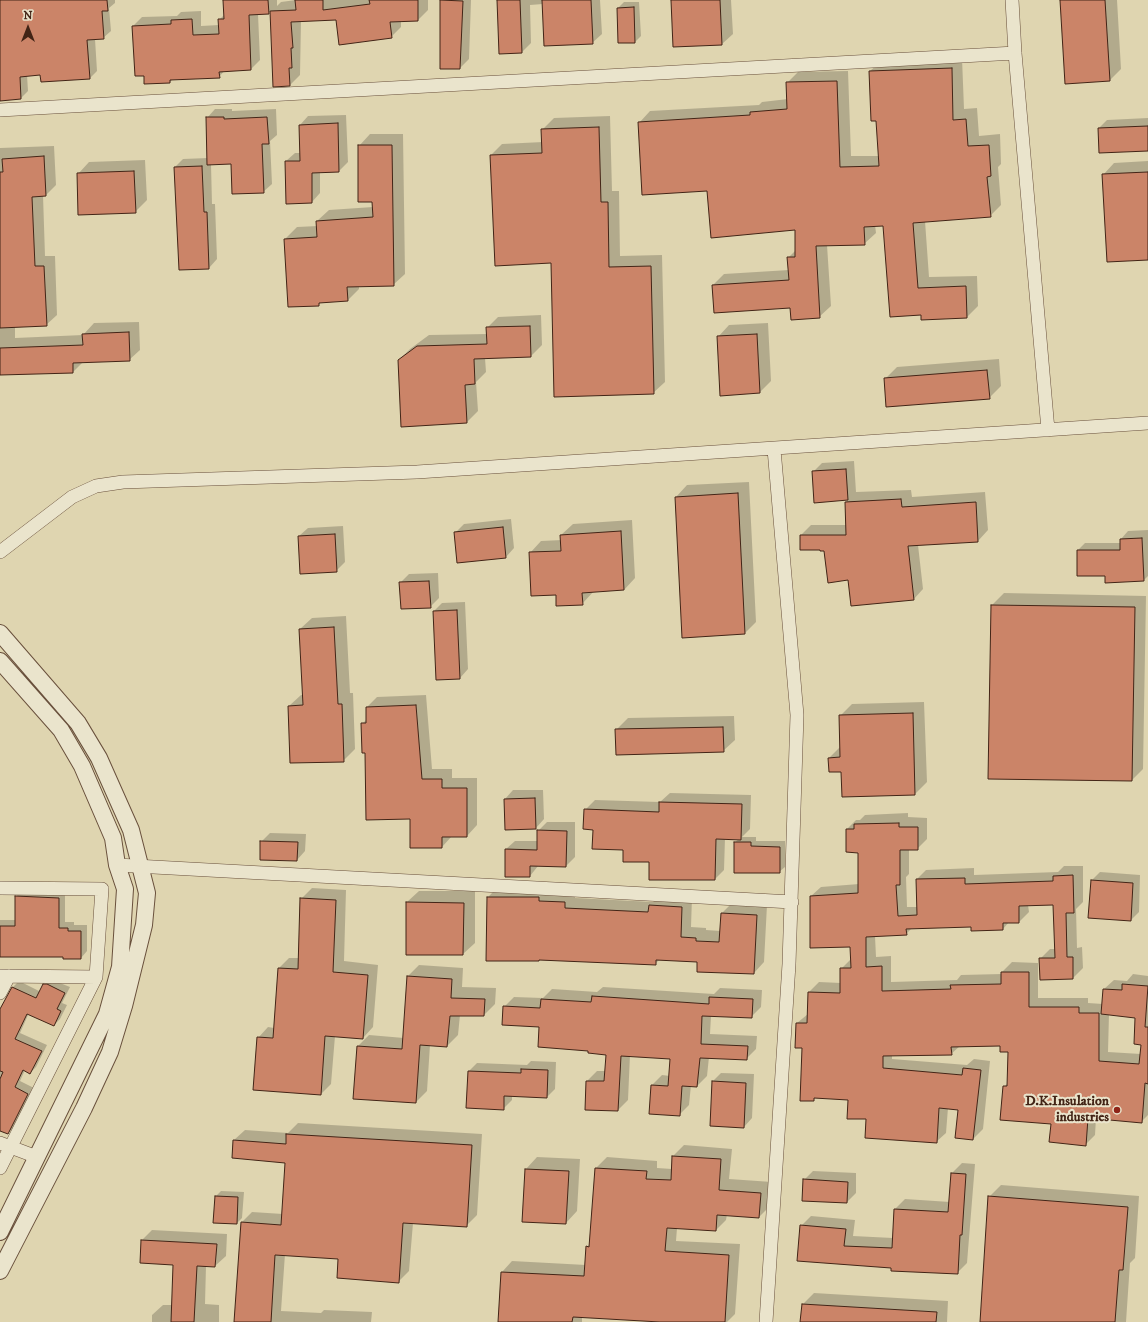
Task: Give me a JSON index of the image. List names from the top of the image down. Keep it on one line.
{"places":["D.K.Insulation industries"],"north":"top"}
